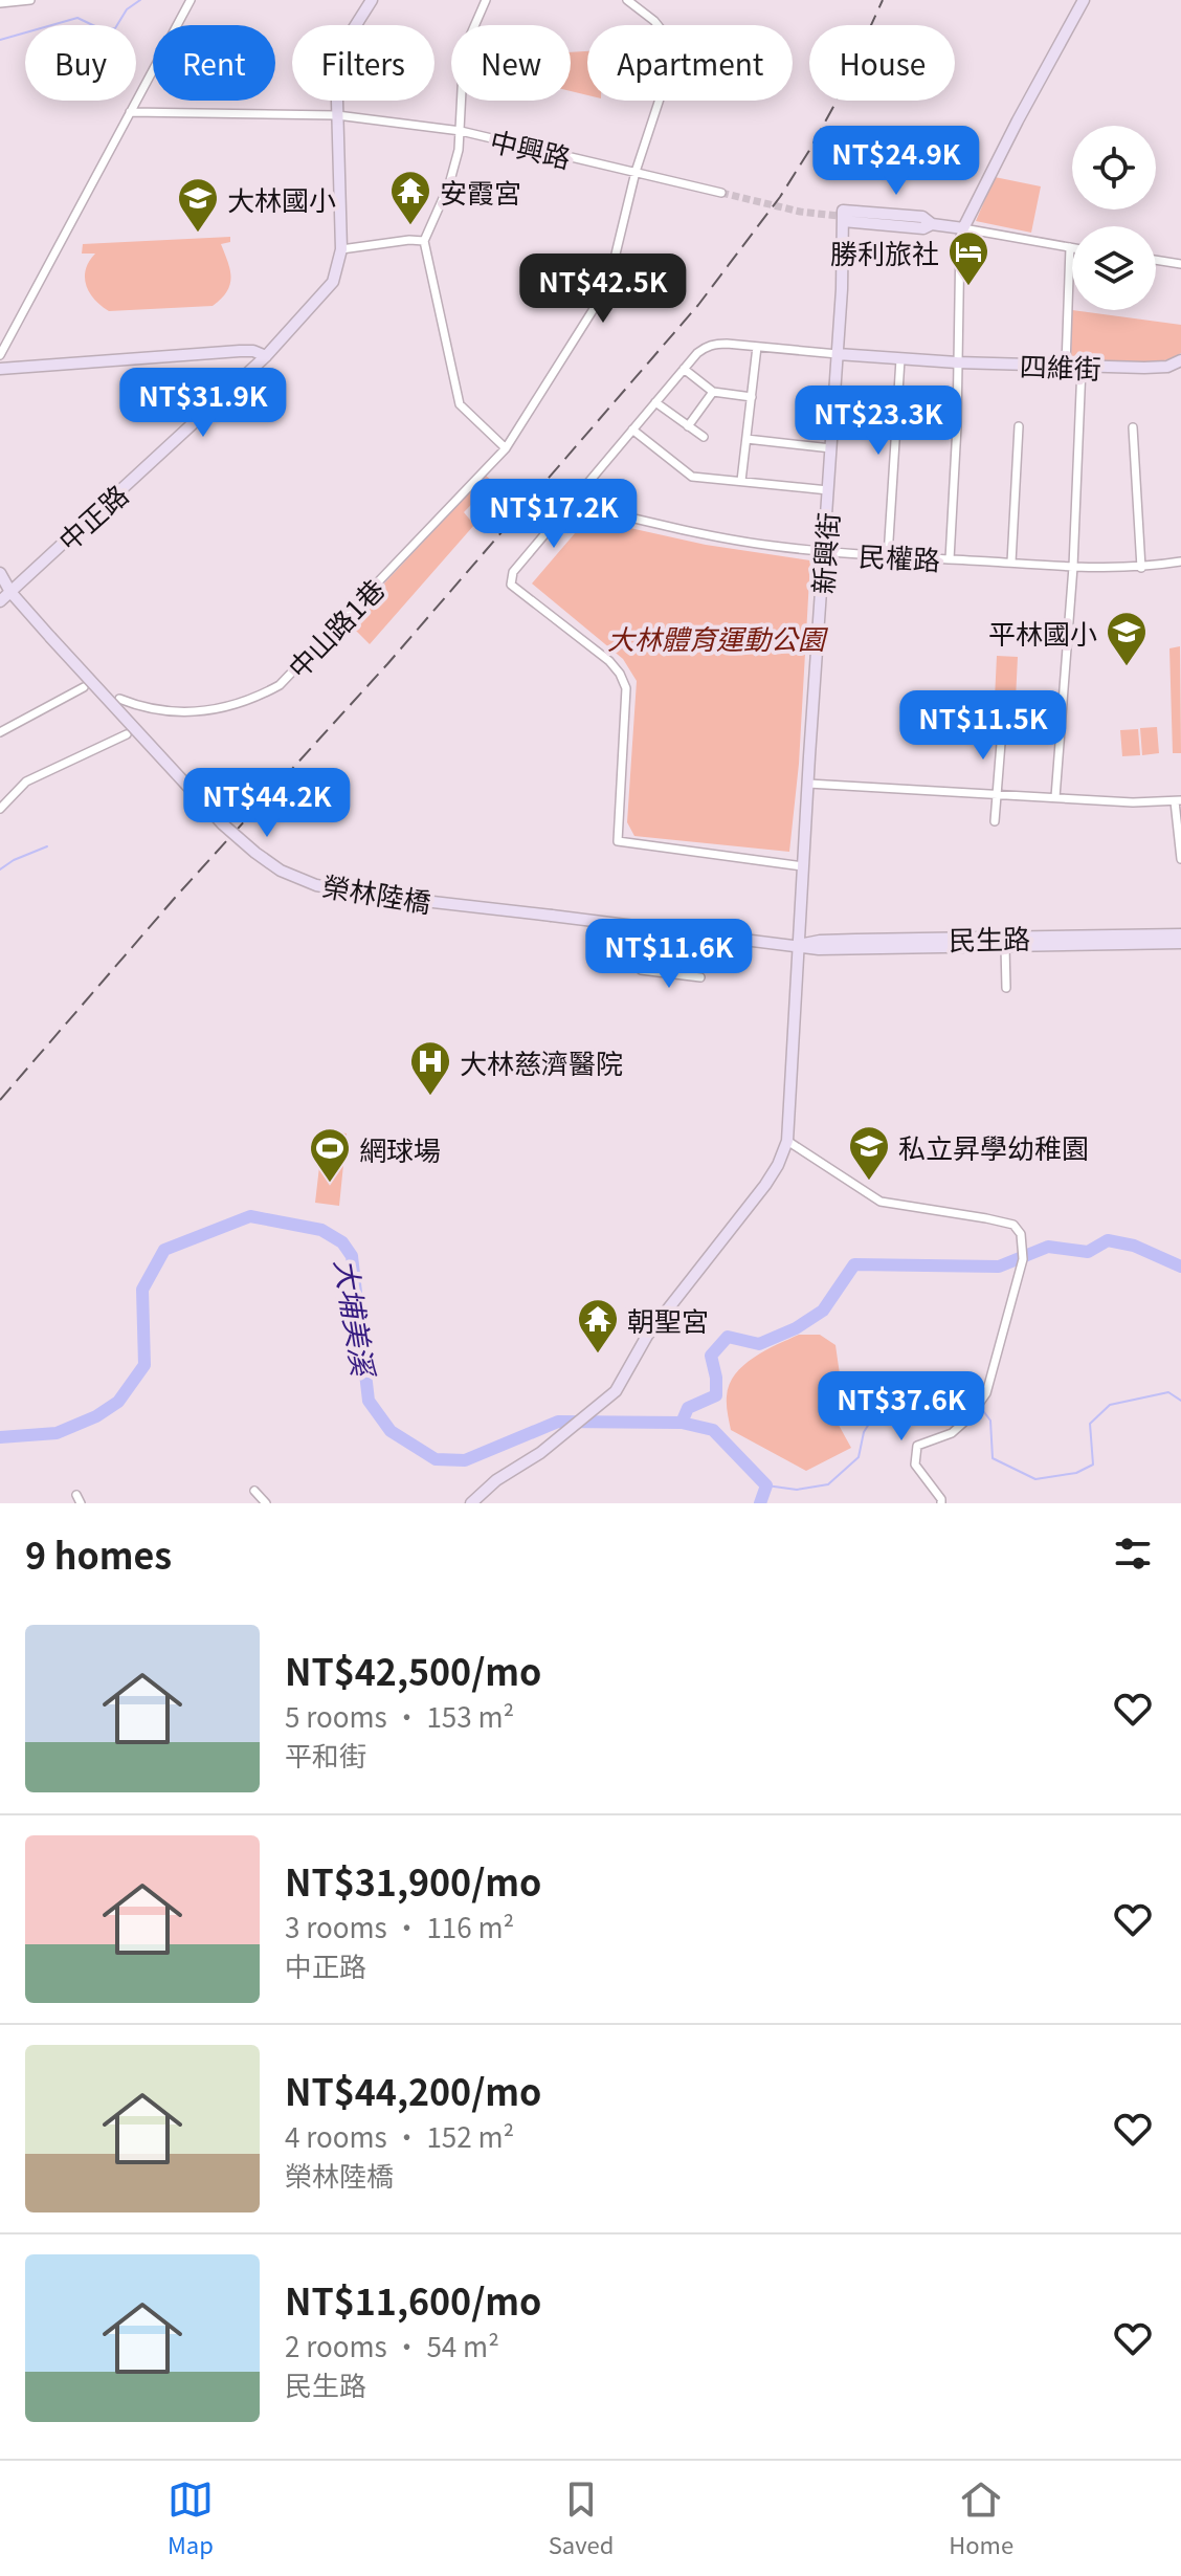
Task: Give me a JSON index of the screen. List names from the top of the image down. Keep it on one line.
{"streets":{"main road":["四維街","中正路","新興街","榮林陸橋","民生路"],"street":["中興路","民權路","中山路1巷"]},"crossings":[["中興路","中正路"],["中興路","中山路1巷"],["四維街","新興街"],["中正路","榮林陸橋"],["新興街","民權路"],["新興街","民生路"],["榮林陸橋","民生路"]],"water":["大埔美溪"],"parks":["大林體育運動公園"],"places":{"temple":["安霞宮","朝聖宮"],"school or university":["大林國小","平林國小","私立昇學幼稚園"],"hotel":["勝利旅社"],"hospital":["大林慈濟醫院"],"sports":["網球場"]},"page":{"chip":["Buy","Rent","Filters","New","Apartment","House"],"price":["NT$24.9K","NT$42.5K","NT$31.9K","NT$23.3K","NT$17.2K","NT$11.5K","NT$44.2K","NT$11.6K","NT$37.6K"],"heading":"9 homes","list":[{"name":"NT$42,500/mo","note":"5 rooms · 153 m² · 平和街"},{"name":"NT$31,900/mo","note":"3 rooms · 116 m² · 中正路"},{"name":"NT$44,200/mo","note":"4 rooms · 152 m² · 榮林陸橋"},{"name":"NT$11,600/mo","note":"2 rooms · 54 m² · 民生路"}],"tabs":["Map","Saved","Home"]}}
